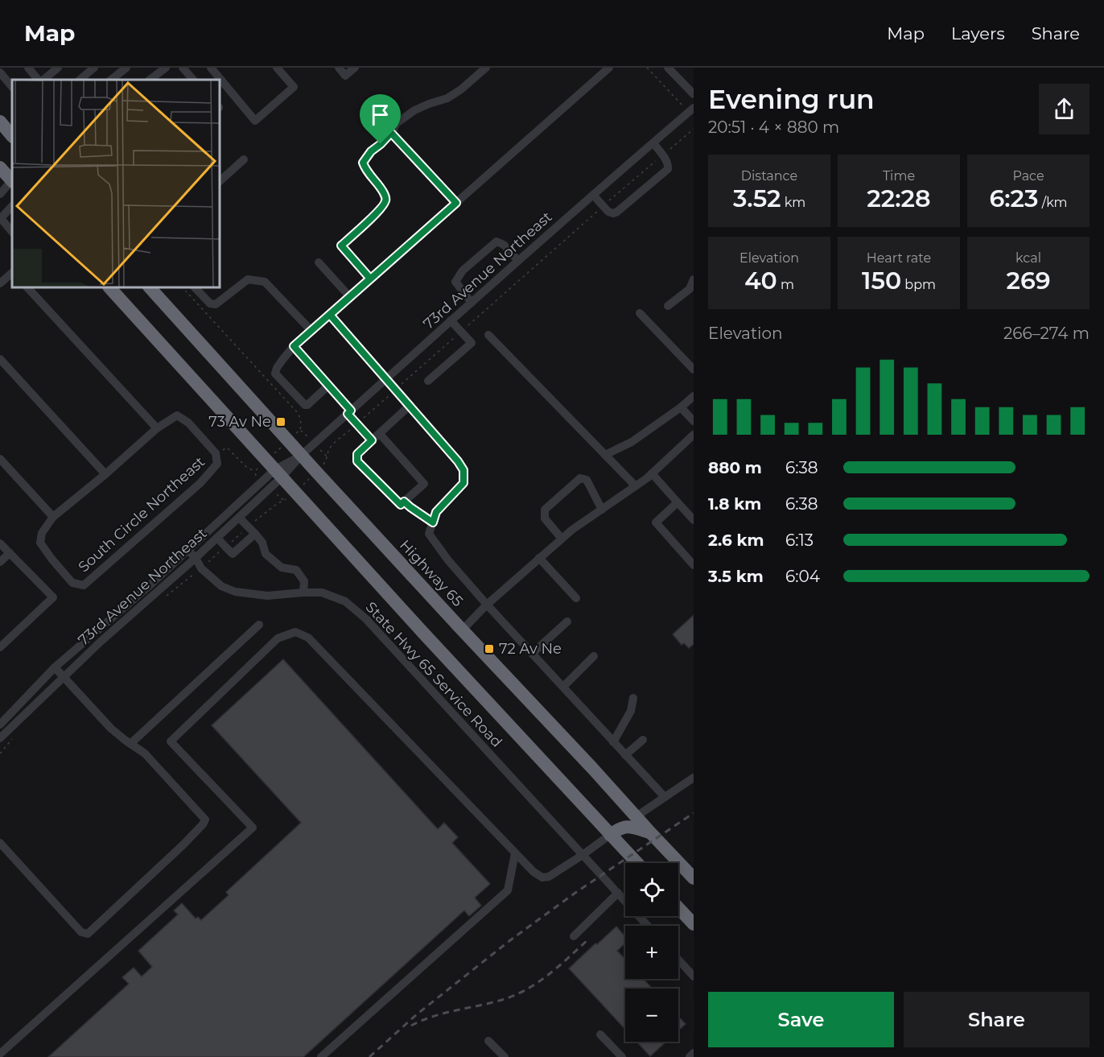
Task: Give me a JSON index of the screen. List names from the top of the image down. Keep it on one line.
{"streets":{"highway":["Highway 65"],"street":["73rd Avenue Northeast","South Circle Northeast","State Hwy 65 Service Road"]},"crossings":[["73rd Avenue Northeast","Highway 65"],["73rd Avenue Northeast","State Hwy 65 Service Road"]],"places":{"transit":["73 Av Ne","72 Av Ne"]},"page":{"header":"Map","nav":["Map","Layers","Share"],"heading":["Evening run","20:51 · 4 × 880 m"],"stats":[["Distance","3.52 km"],["Time","22:28"],["Pace","6:23 /km"],["Elevation","40 m"],["Heart rate","150 bpm"],["kcal","269"]],"chart":["Elevation","266–274 m"],"list":[{"name":"880 m","note":"6:38"},{"name":"1.8 km","note":"6:38"},{"name":"2.6 km","note":"6:13"},{"name":"3.5 km","note":"6:04"}],"map_buttons":["+","−"],"buttons":["Save","Share"]}}
